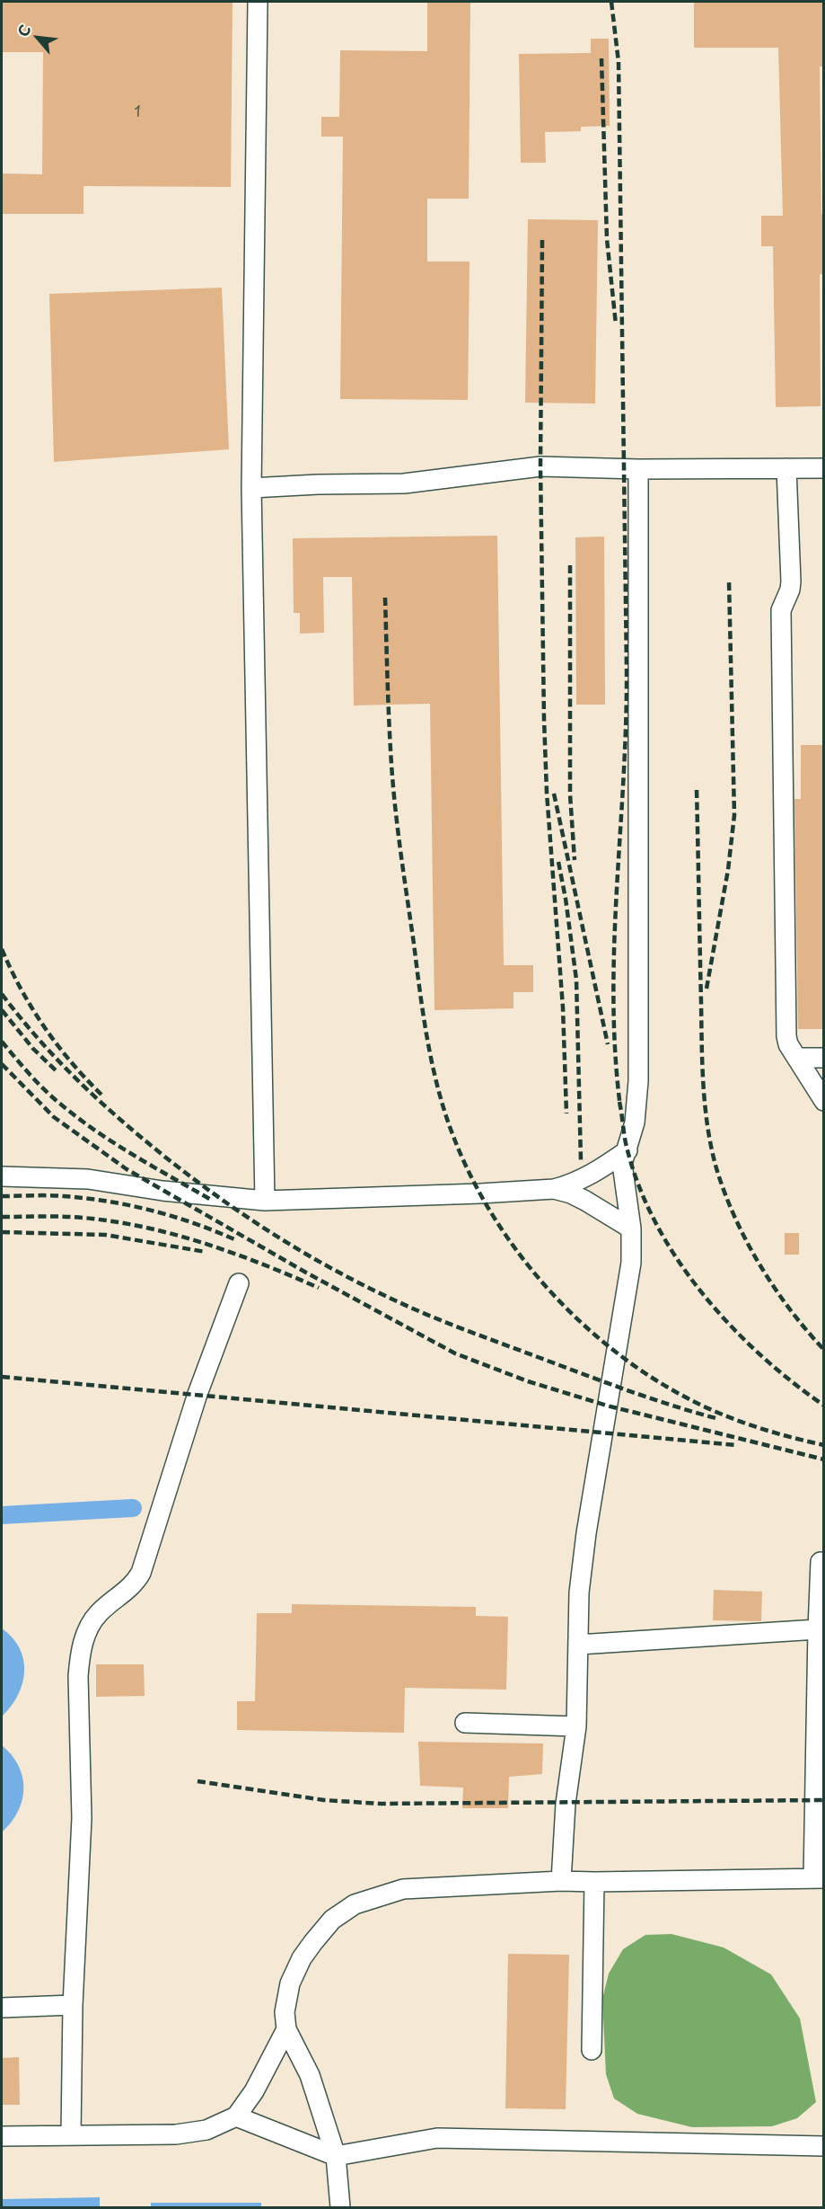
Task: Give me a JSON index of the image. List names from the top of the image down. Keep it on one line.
{"house_numbers":["1"],"north":"top left"}
